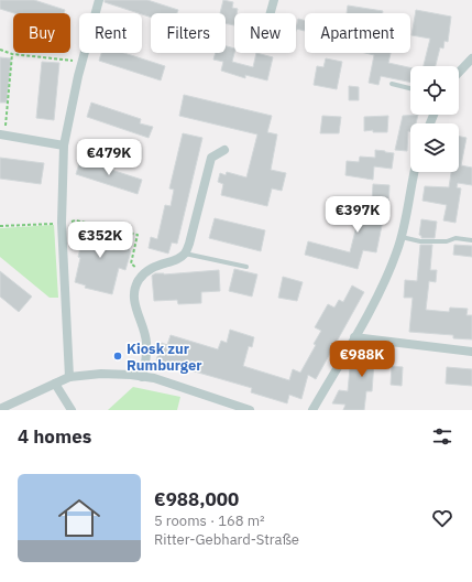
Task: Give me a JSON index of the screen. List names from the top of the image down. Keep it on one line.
{"places":["Kiosk zur Rumburger"],"page":{"chip":["Buy","Rent","Filters","New","Apartment"],"price":["€479K","€397K","€352K","€988K"],"heading":"4 homes","list":[{"name":"€988,000","note":"5 rooms · 168 m² · Ritter-Gebhard-Straße"}]}}
